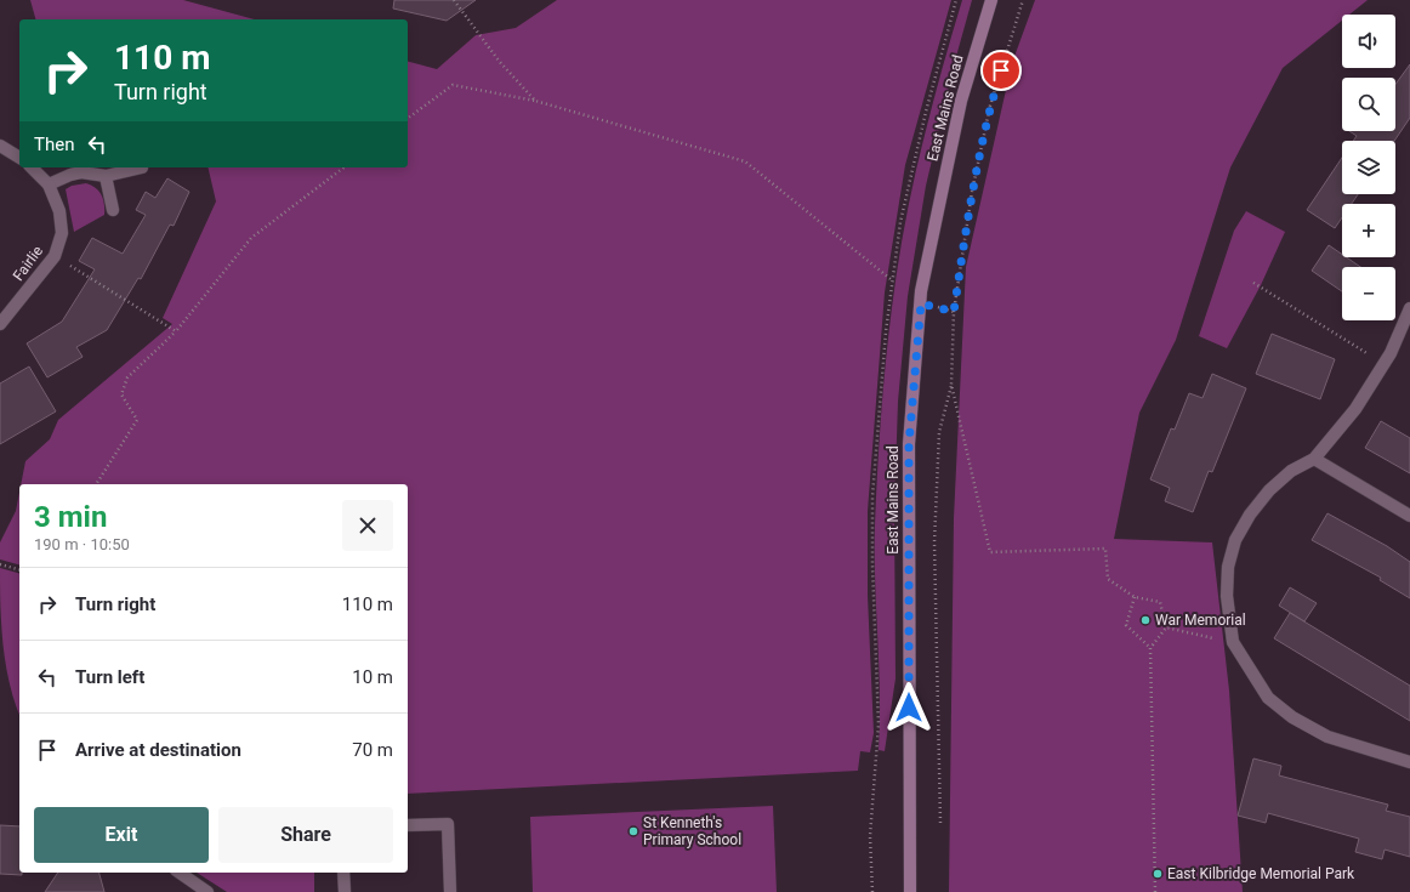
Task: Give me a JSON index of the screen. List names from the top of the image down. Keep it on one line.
{"streets":{"main road":["East Mains Road"],"street":["Fairlie"]},"places":["War Memorial","St Kenneth's Primary School","East Kilbridge Memorial Park"],"page":{"map_buttons":["+","−"],"turn":["110 m","Turn right"],"then":"Then","heading":["3 min","190 m · 10:50"],"list":[{"name":"Turn right","value":"110 m"},{"name":"Turn left","value":"10 m"},{"name":"Arrive at destination","value":"70 m"}],"buttons":["Exit","Share"]}}
